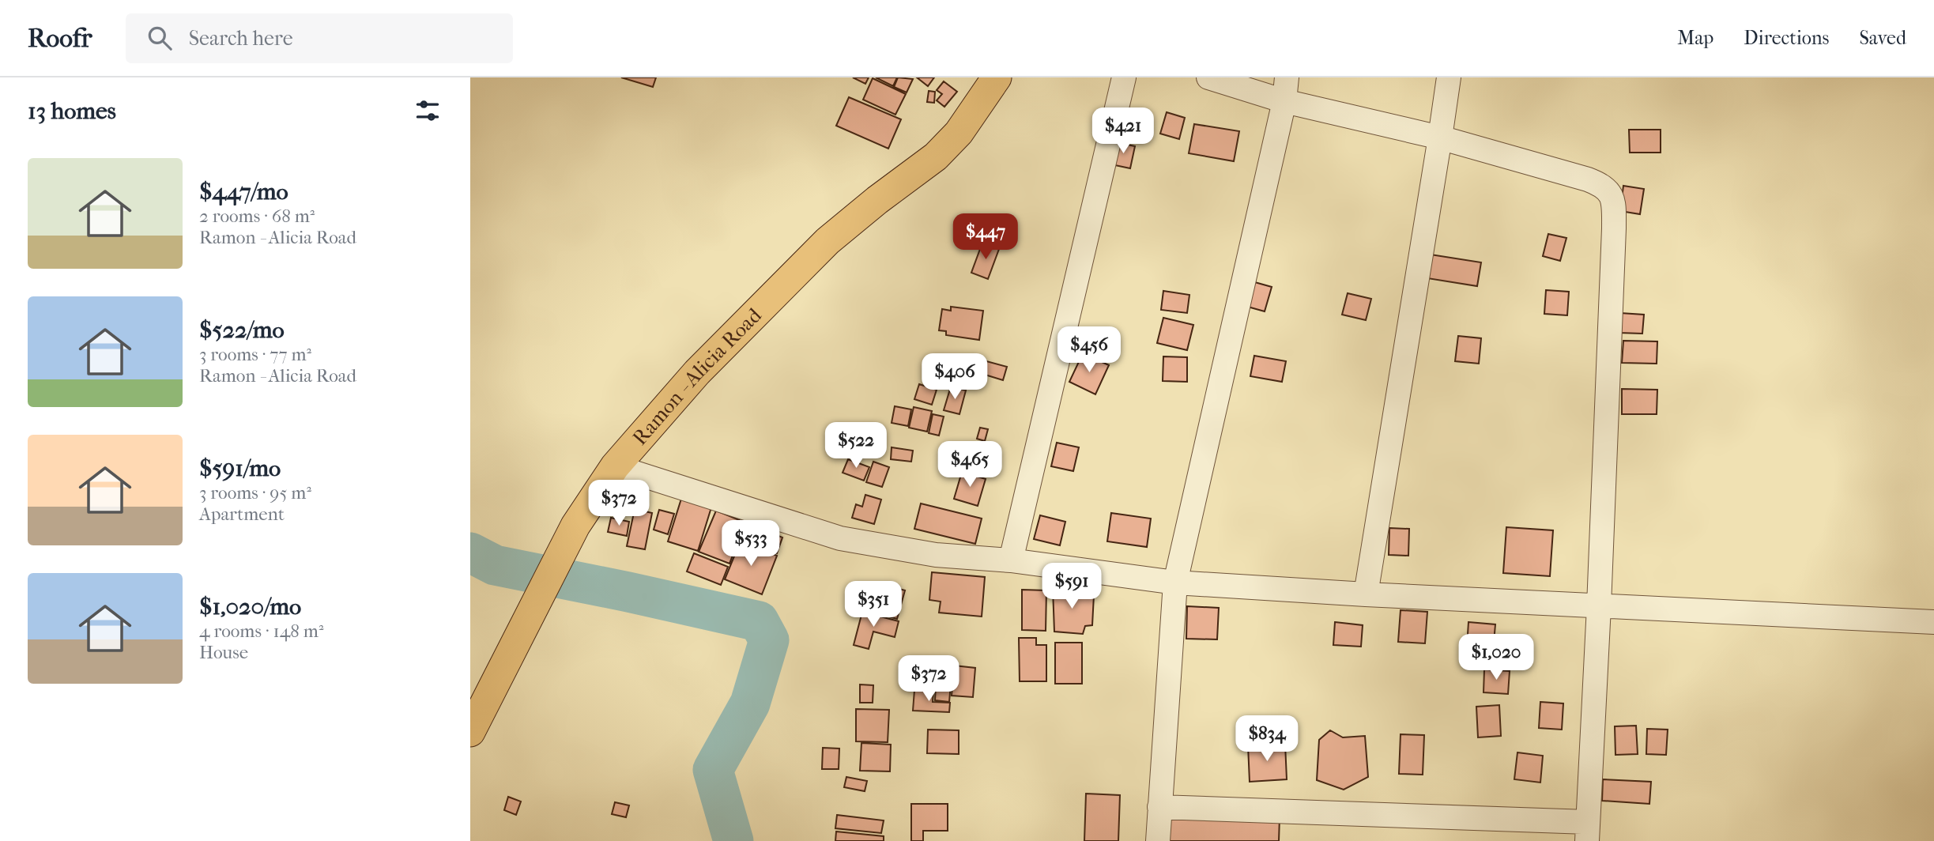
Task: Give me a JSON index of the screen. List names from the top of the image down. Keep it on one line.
{"streets":{"main road":["Ramon - Alicia Road"]},"page":{"header":"Roofr","search":"Search here","nav":["Map","Directions","Saved"],"heading":"13 homes","price":["$421","$447","$456","$406","$522","$465","$372","$533","$591","$351","$1,020","$372","$834"],"list":[{"name":"$447/mo","note":"2 rooms · 68 m² · Ramon - Alicia Road"},{"name":"$522/mo","note":"3 rooms · 77 m² · Ramon - Alicia Road"},{"name":"$591/mo","note":"3 rooms · 95 m² · Apartment"},{"name":"$1,020/mo","note":"4 rooms · 148 m² · House"}]}}
